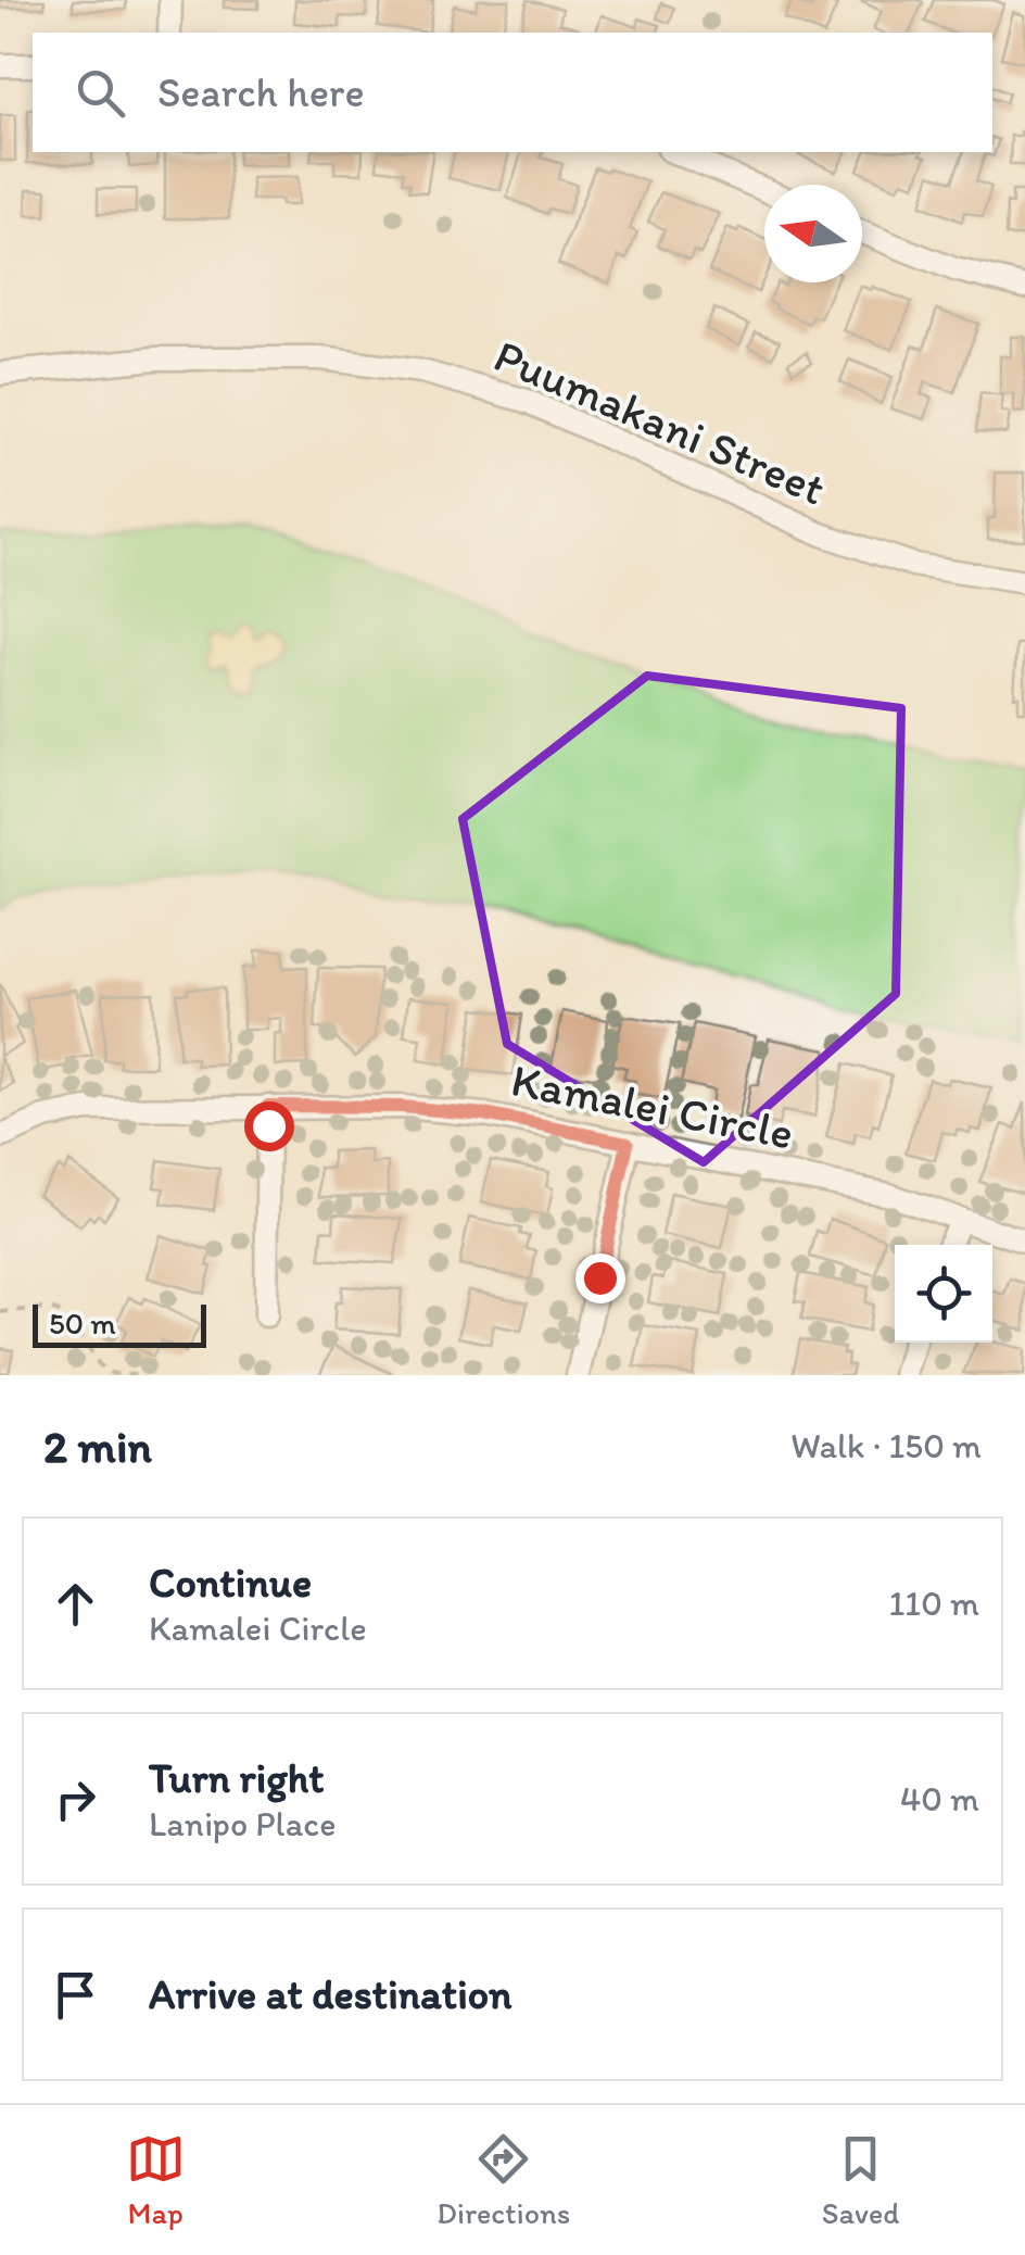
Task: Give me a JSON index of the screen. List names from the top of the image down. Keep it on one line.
{"streets":{"street":["Puumakani Street","Kamalei Circle"]},"scale_bar":"50 m","north":"left","page":{"search":"Search here","scale":"50 m","heading":["2 min","Walk · 150 m"],"list":[["Continue","Kamalei Circle","110 m"],["Turn right","Lanipo Place","40 m"],"Arrive at destination"],"nav":["Map","Directions","Saved"]}}
